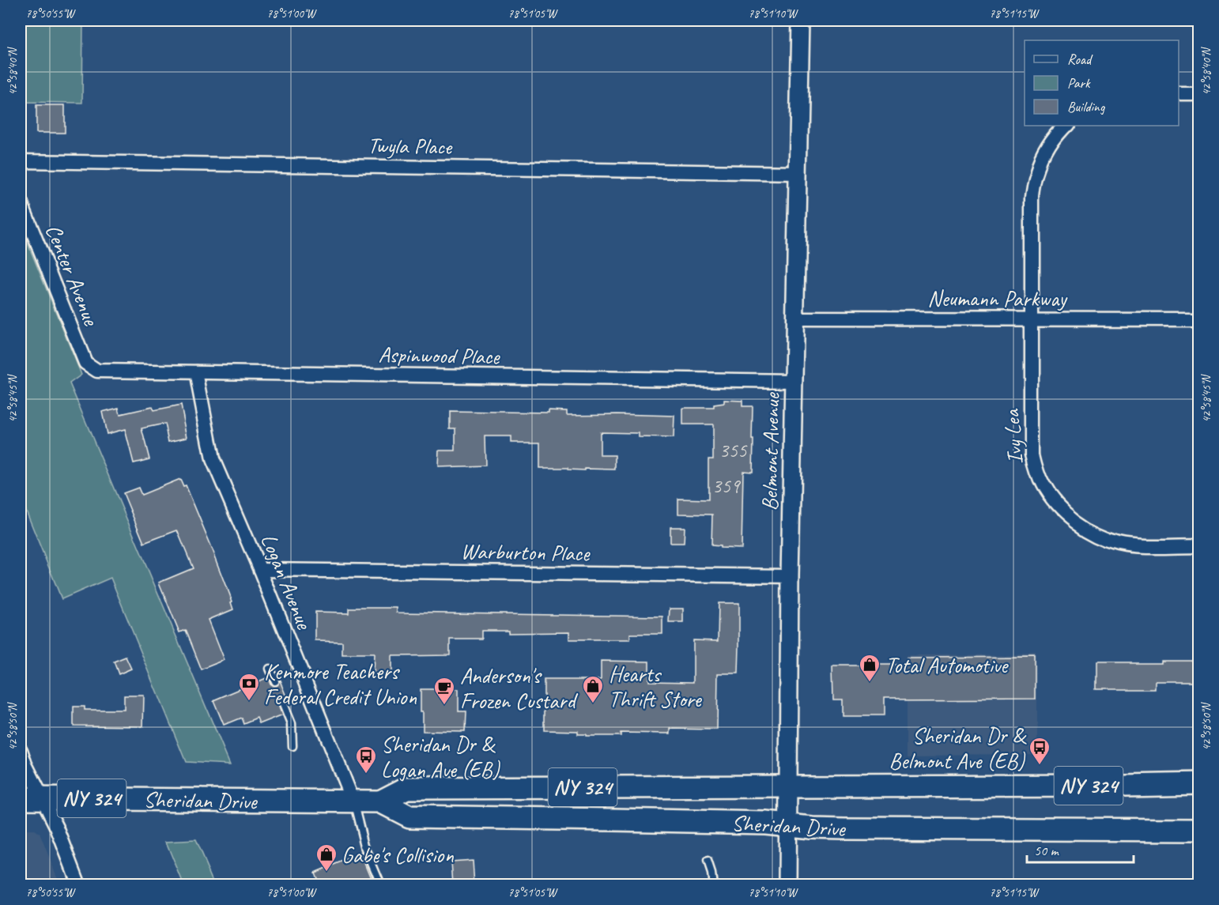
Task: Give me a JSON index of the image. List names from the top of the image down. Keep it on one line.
{"streets":{"main road":["NY 324","Sheridan Drive"],"street":["Twyla Place","Center Avenue","Neumann Parkway","Aspinwood Place","Ivy Lea","Belmont Avenue","Warburton Place","Logan Avenue"]},"crossings":[["Twyla Place","Belmont Avenue"],["Center Avenue","Aspinwood Place"],["Neumann Parkway","Ivy Lea"],["Neumann Parkway","Belmont Avenue"],["Aspinwood Place","Belmont Avenue"],["Aspinwood Place","Logan Avenue"],["Belmont Avenue","Warburton Place"],["Belmont Avenue","Sheridan Drive"],["Warburton Place","Logan Avenue"],["Logan Avenue","Sheridan Drive"]],"places":{"shop":["Total Automotive","Hearts Thrift Store","Gabe's Collision"],"bank":["Kenmore Teachers Federal Credit Union"],"cafe":["Anderson's Frozen Custard"],"bus stop":["Sheridan Dr & Belmont Ave (EB)","Sheridan Dr & Logan Ave (EB)"]},"house_numbers":["355","359"],"legend":["Road","Park","Building"],"scale_bar":"50 m","coordinates":["78°50'55\"W","78°51'00\"W","78°51'05\"W","78°51'10\"W","78°51'15\"W","42°58'40\"N","42°58'45\"N","42°58'50\"N"]}
